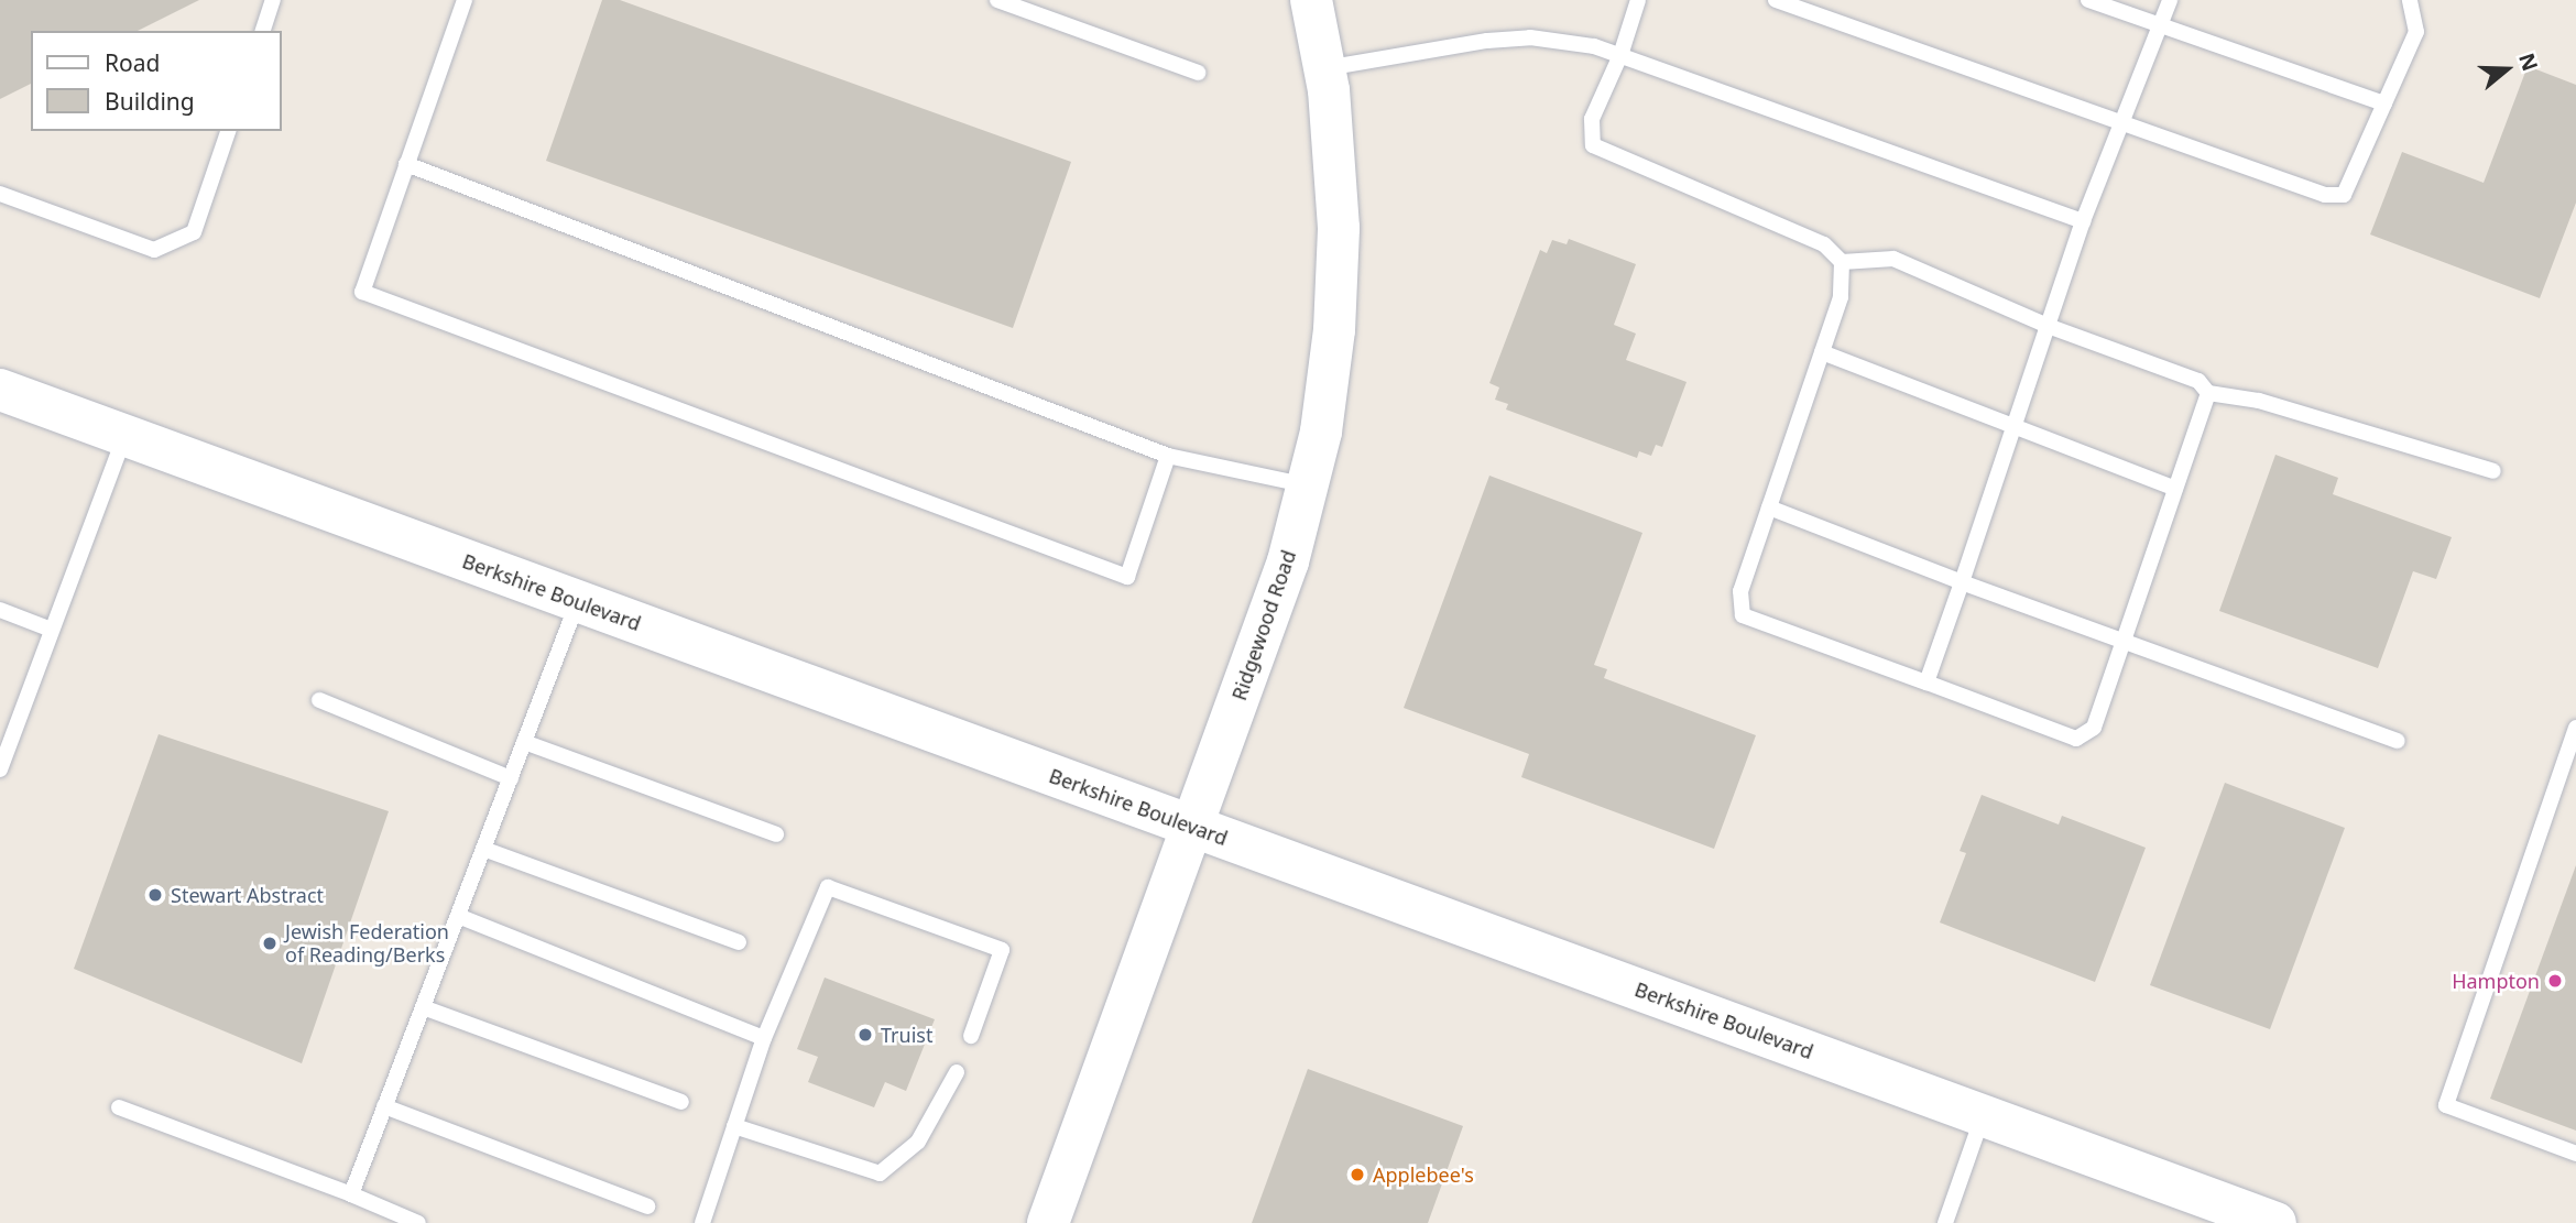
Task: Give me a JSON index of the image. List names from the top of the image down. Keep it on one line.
{"streets":{"main road":["Berkshire Boulevard","Ridgewood Road"]},"crossings":[["Berkshire Boulevard","Ridgewood Road"]],"places":["Stewart Abstract","Jewish Federation of Reading/Berks","Hampton","Truist","Applebee's"],"legend":["Road","Building"],"north":"right"}
